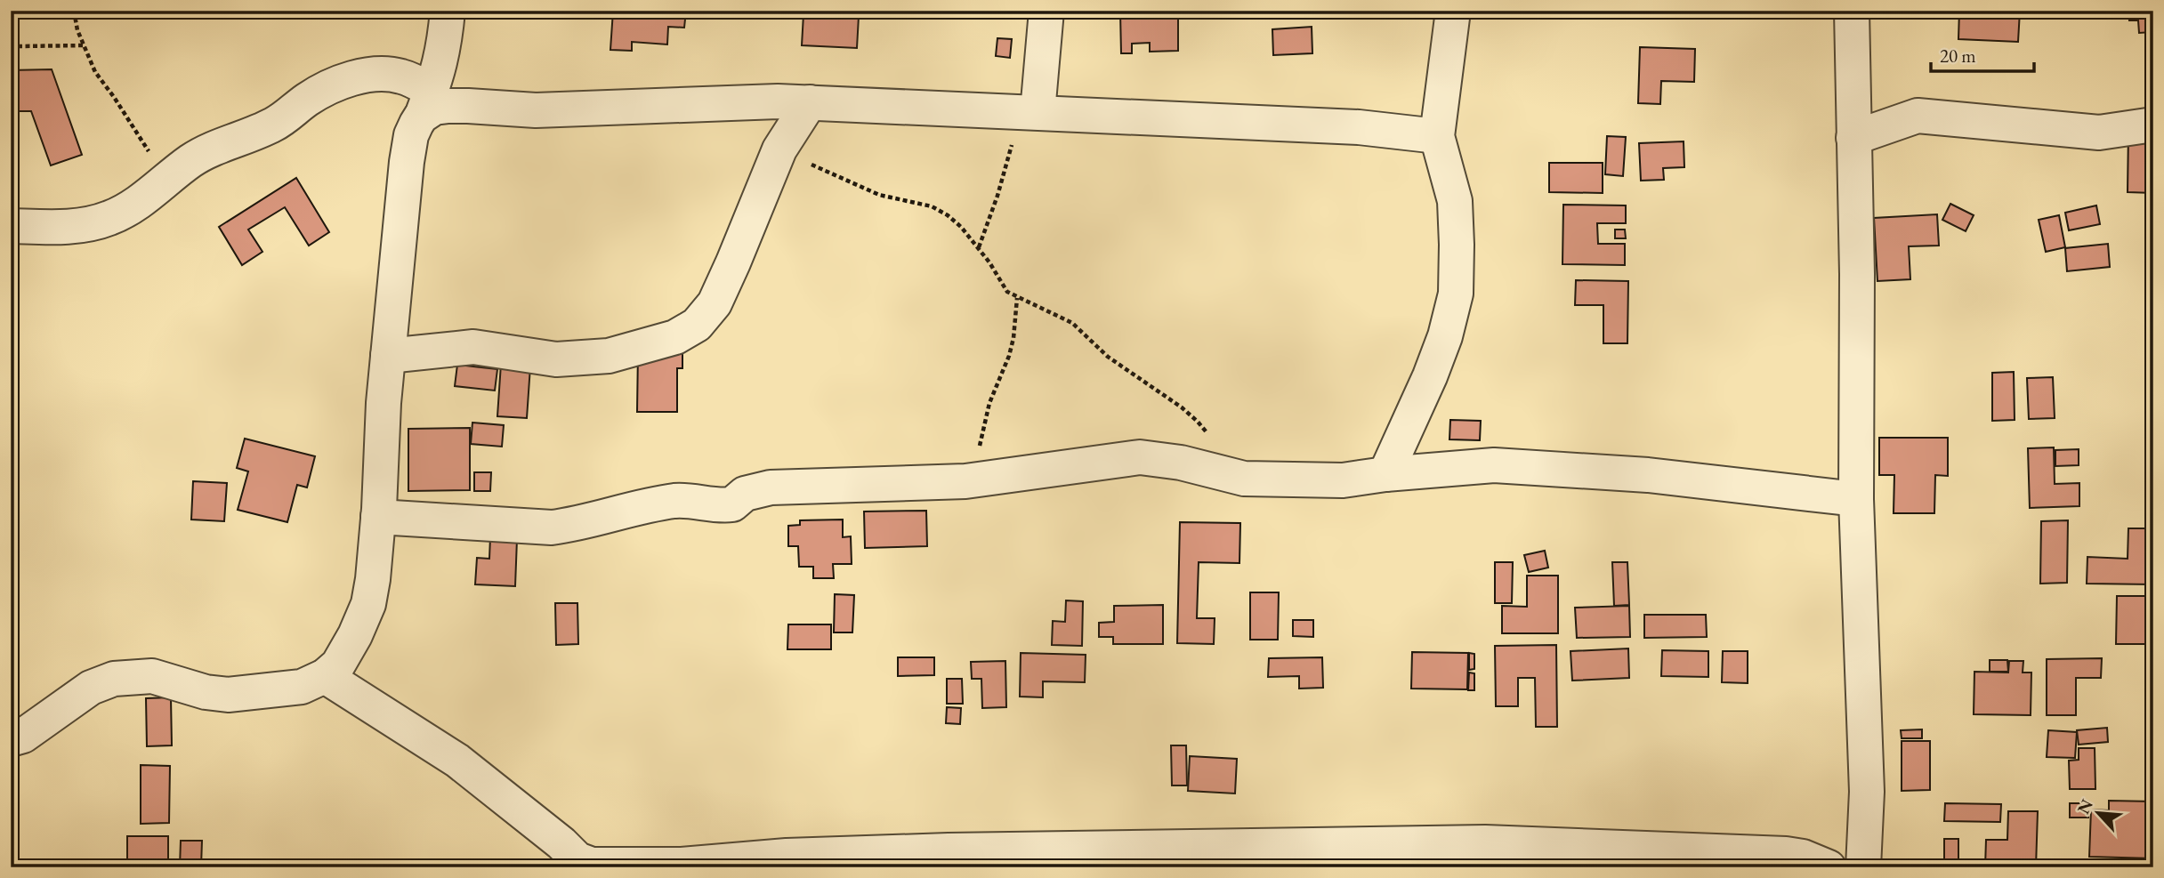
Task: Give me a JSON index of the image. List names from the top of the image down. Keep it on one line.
{"scale_bar":"20 m","north":"top left"}
